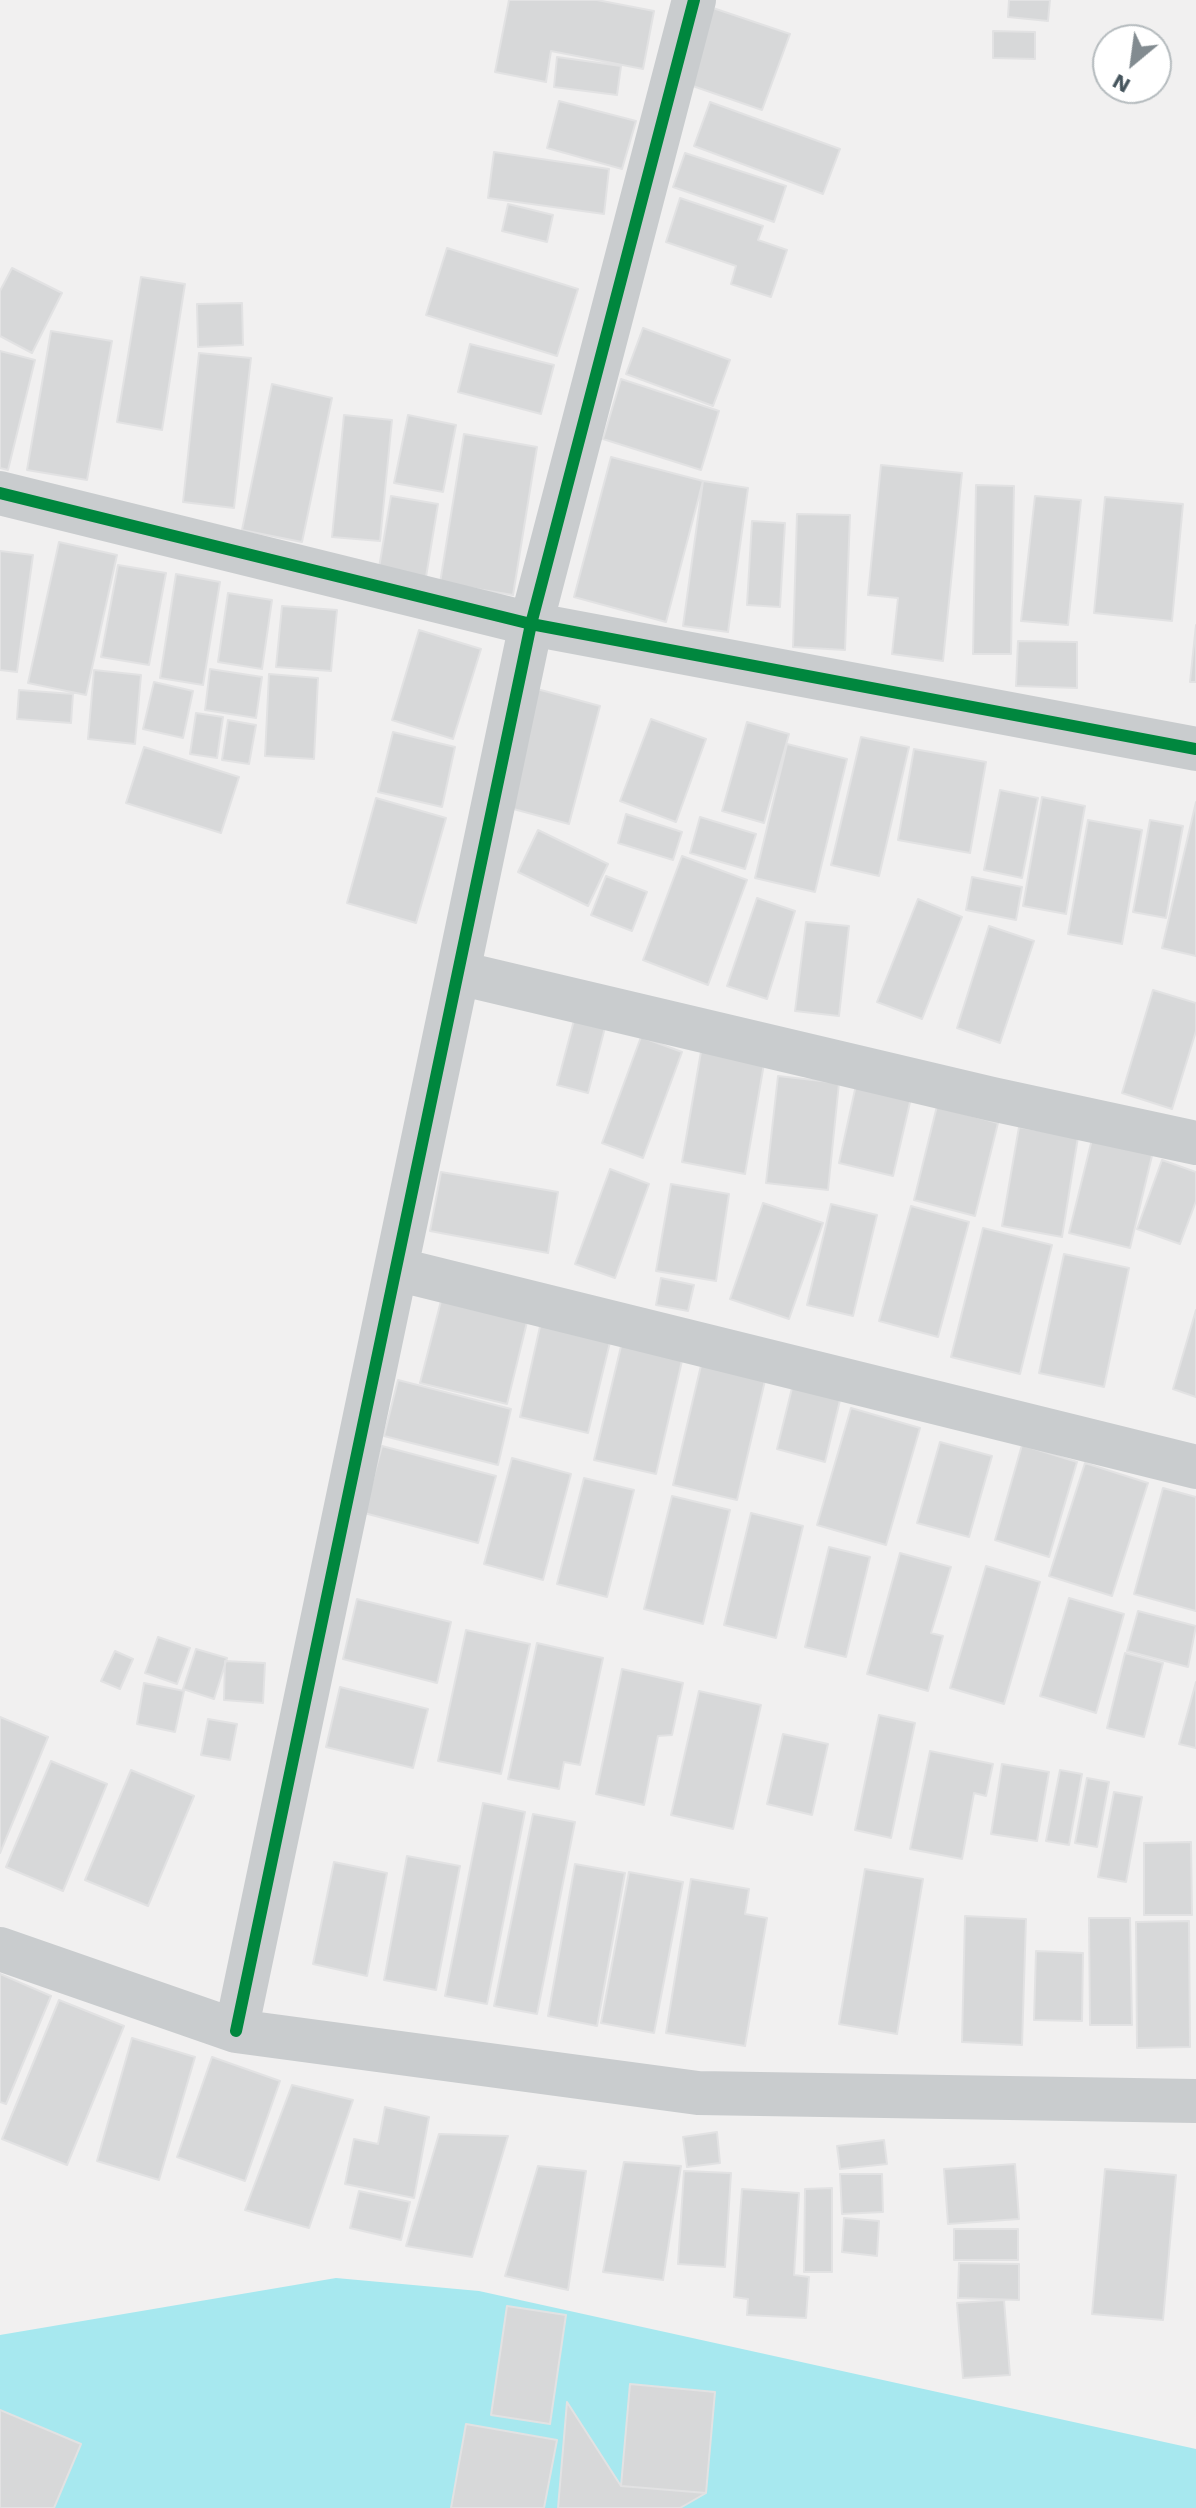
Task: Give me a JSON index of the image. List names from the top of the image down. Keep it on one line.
{"north":"bottom left"}
